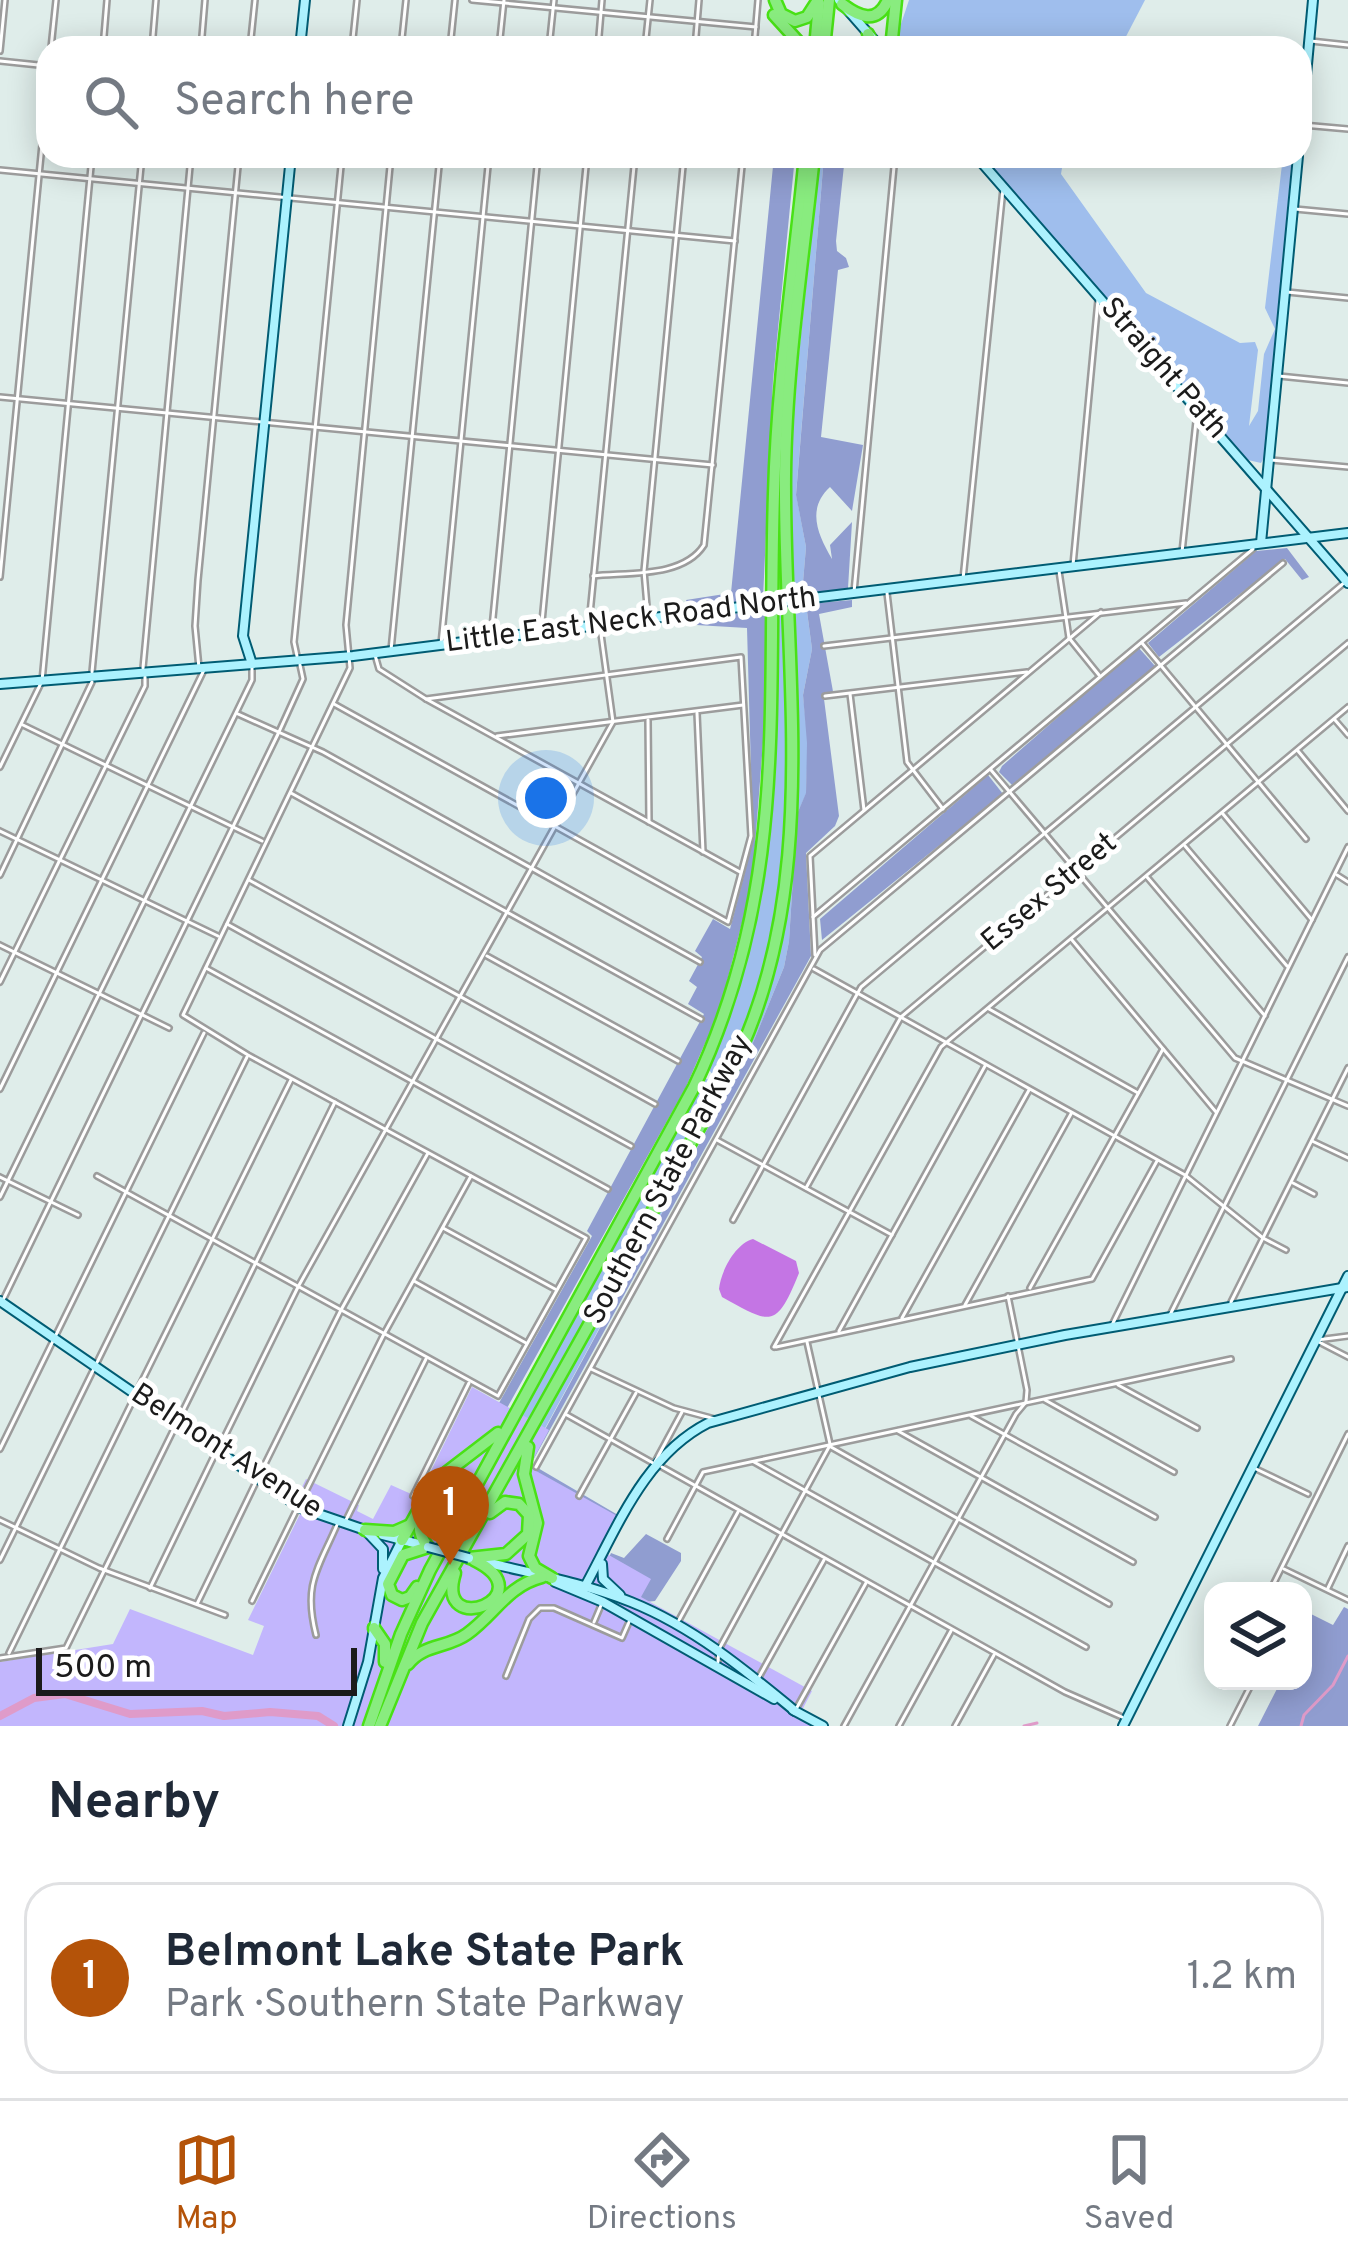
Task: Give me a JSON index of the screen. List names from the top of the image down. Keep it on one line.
{"streets":{"highway":["Southern State Parkway"],"street":["Straight Path","Little East Neck Road North","Essex Street","Belmont Avenue"]},"crossings":[["Straight Path","Little East Neck Road North"],["Southern State Parkway","Belmont Avenue"]],"scale_bar":"500 m","page":{"search":"Search here","pins":"1","scale":"500 m","heading":"Nearby","list":[{"mark":"1","name":"Belmont Lake State Park","note":"Park · Southern State Parkway","value":"1.2 km"}],"nav":["Map","Directions","Saved"]}}
